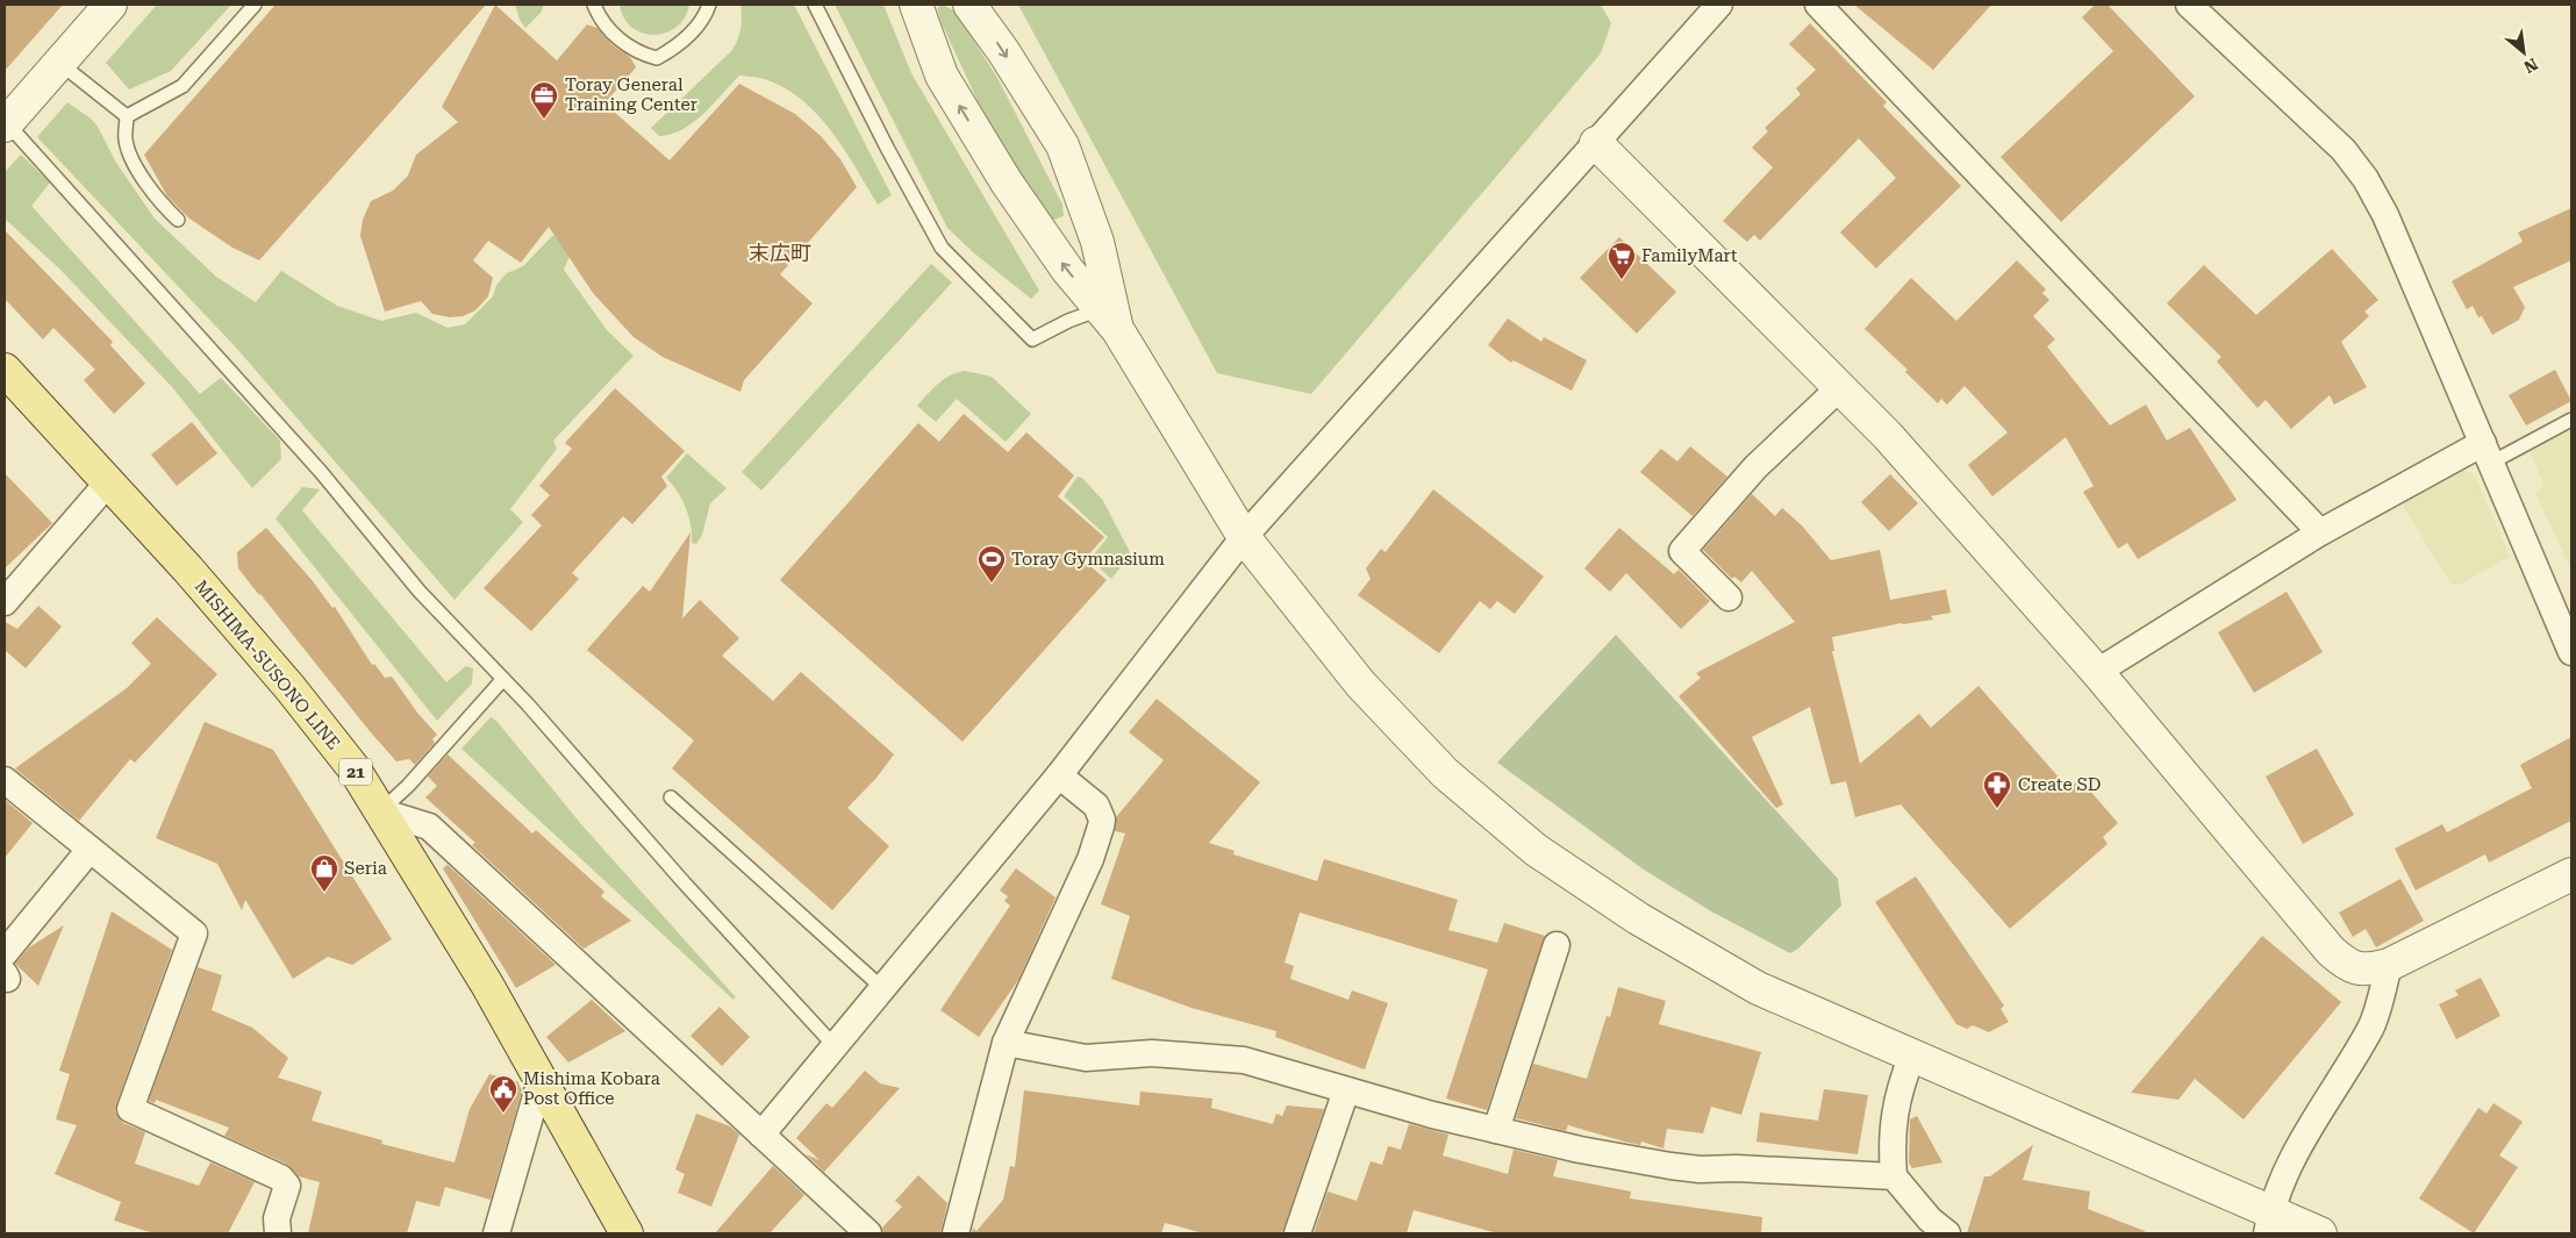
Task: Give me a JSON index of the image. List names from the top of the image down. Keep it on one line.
{"streets":{"main road":["MISHIMA-SUSONO LINE","21"]},"districts":["末広町"],"places":{"office":["Toray General Training Center"],"supermarket":["FamilyMart"],"sports":["Toray Gymnasium"],"pharmacy":["Create SD"],"shop":["Seria"],"public building":["Mishima Kobara Post Office"]},"north":"bottom right"}
